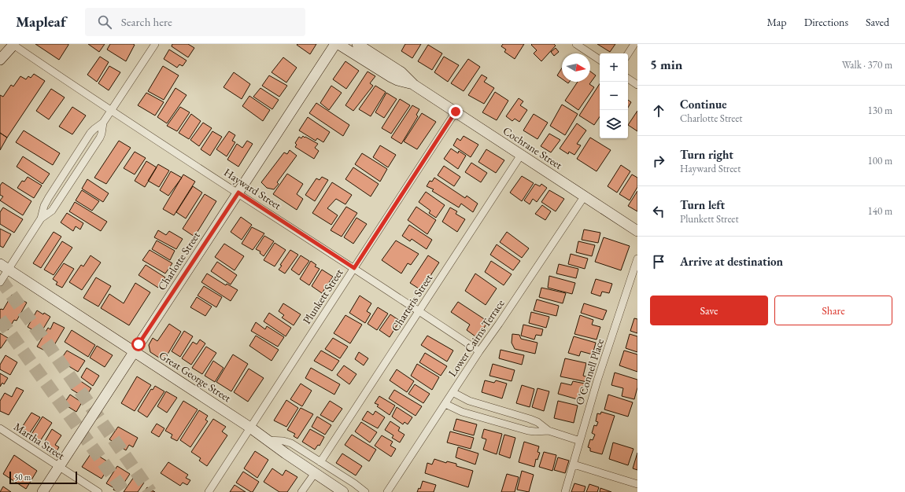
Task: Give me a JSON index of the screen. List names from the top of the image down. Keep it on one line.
{"streets":{"street":["Cochrane Street","Hayward Street","Charlotte Street","Plunkett Street","Charteris Street","Lower Cairns Terrace","O'Connell Place","Great George Street","Martha Street"]},"crossings":[["Cochrane Street","Plunkett Street"],["Cochrane Street","Charteris Street"],["Cochrane Street","Lower Cairns Terrace"],["Hayward Street","Charlotte Street"],["Hayward Street","Plunkett Street"],["Hayward Street","Charteris Street"],["Hayward Street","Lower Cairns Terrace"],["Charlotte Street","Great George Street"],["Charlotte Street","Martha Street"],["Plunkett Street","Great George Street"]],"scale_bar":"50 m","north":"right","page":{"header":"Mapleaf","search":"Search here","nav":["Map","Directions","Saved"],"heading":["5 min","Walk · 370 m"],"map_buttons":["+","−"],"list":[["Continue","Charlotte Street","130 m"],["Turn right","Hayward Street","100 m"],["Turn left","Plunkett Street","140 m"],"Arrive at destination"],"buttons":["Save","Share"],"scale":"50 m"}}
